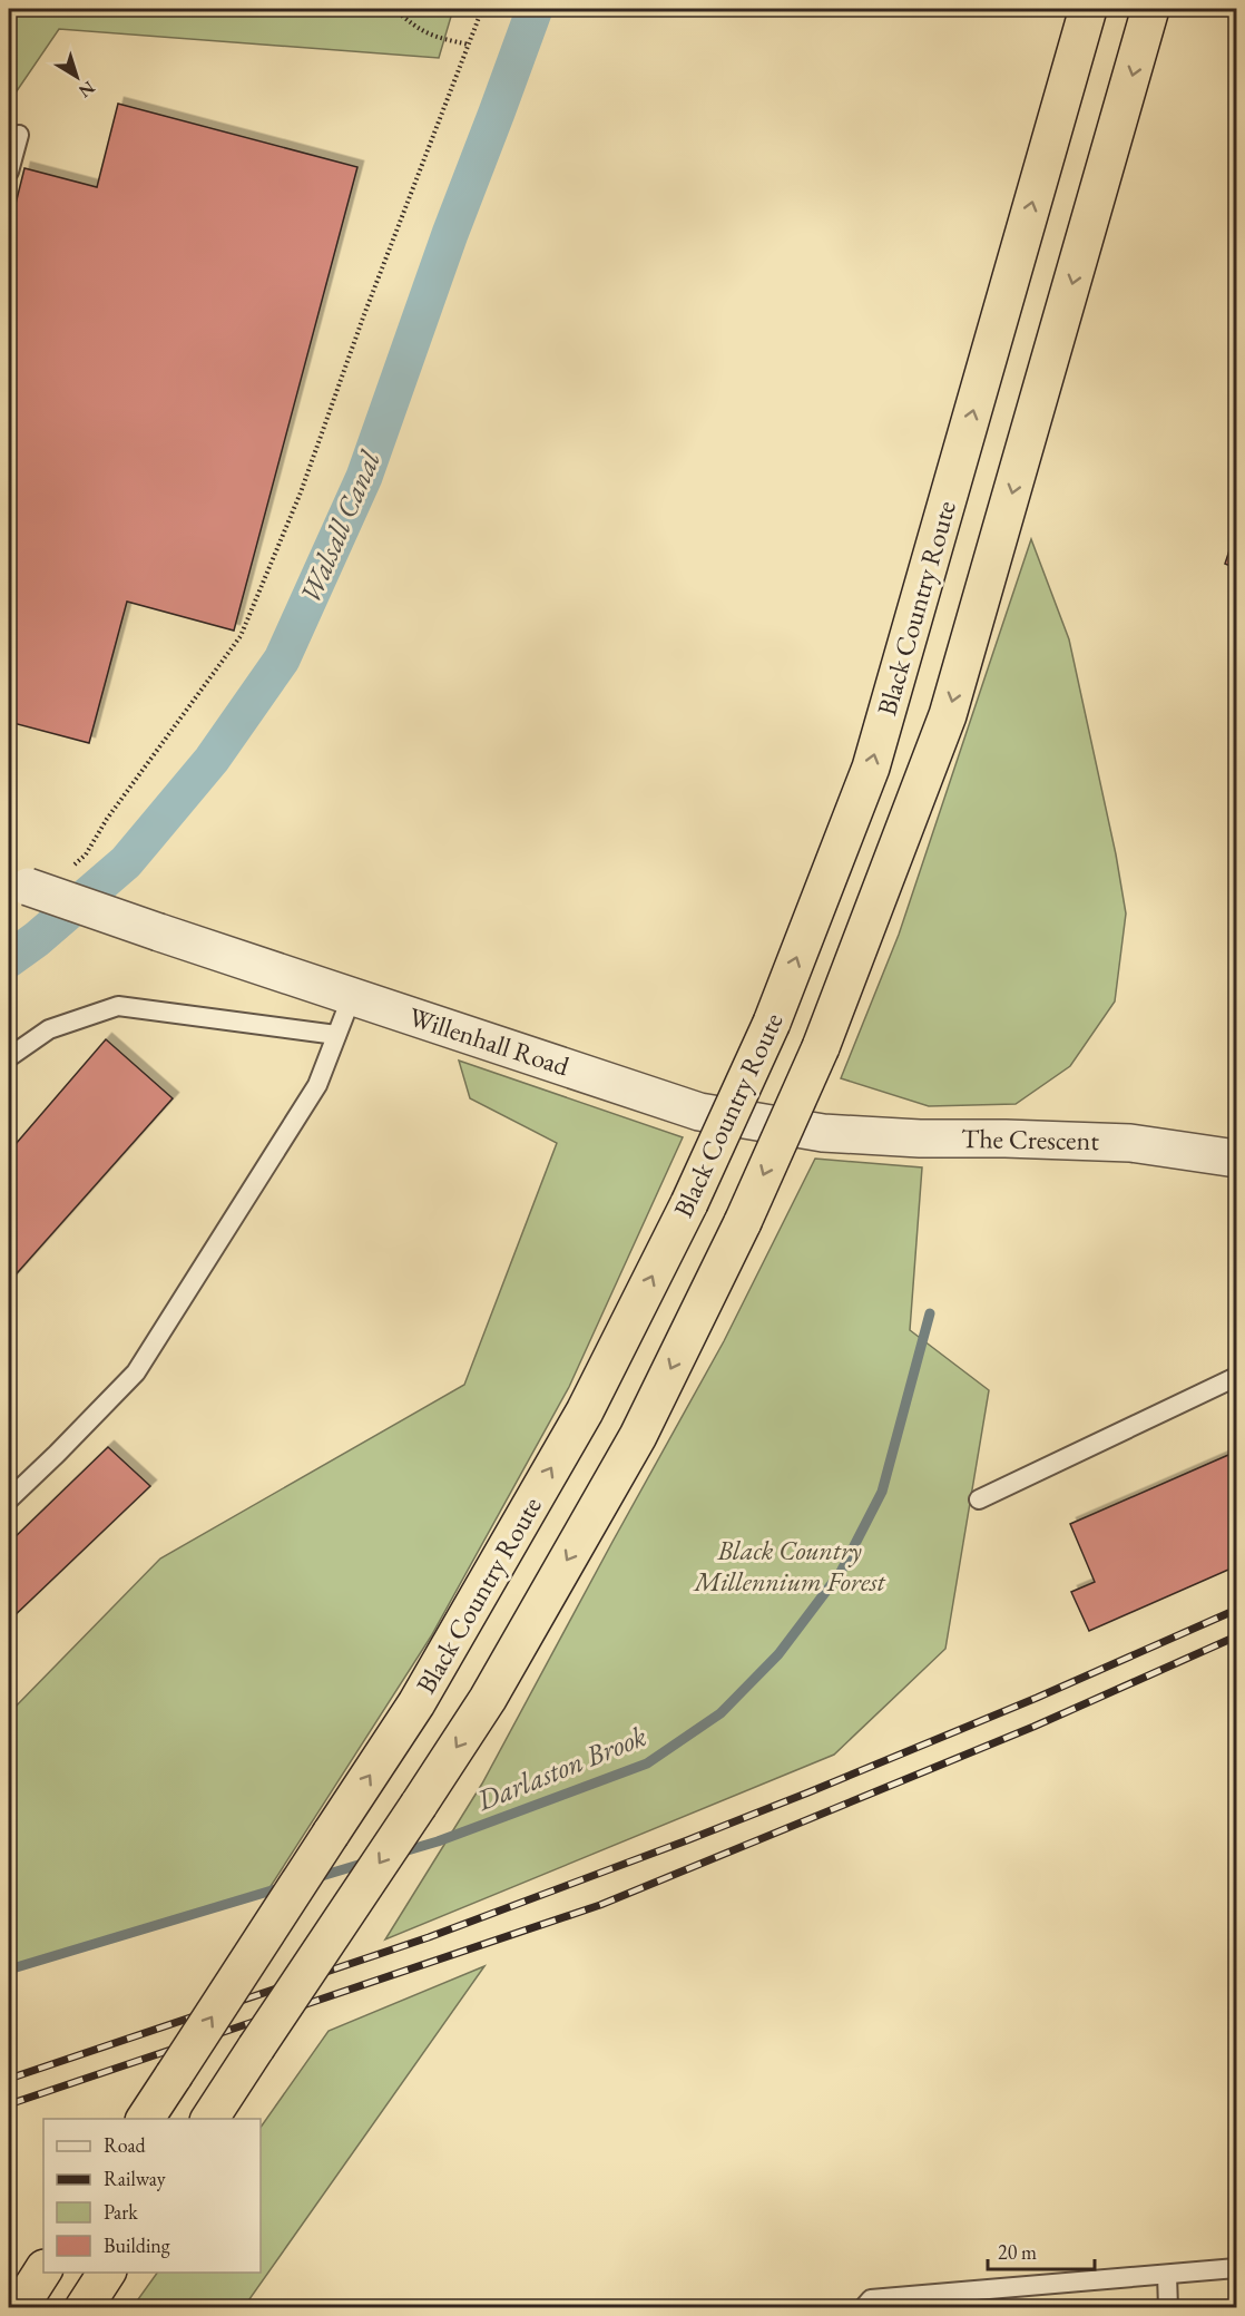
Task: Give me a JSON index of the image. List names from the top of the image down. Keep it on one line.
{"streets":{"highway":["Black Country Route"],"street":["Willenhall Road","The Crescent"]},"crossings":[["Willenhall Road","The Crescent"]],"water":["Walsall Canal","Darlaston Brook"],"parks":["Black Country Millennium Forest"],"legend":["Road","Railway","Park","Building"],"scale_bar":"20 m","north":"bottom right"}
